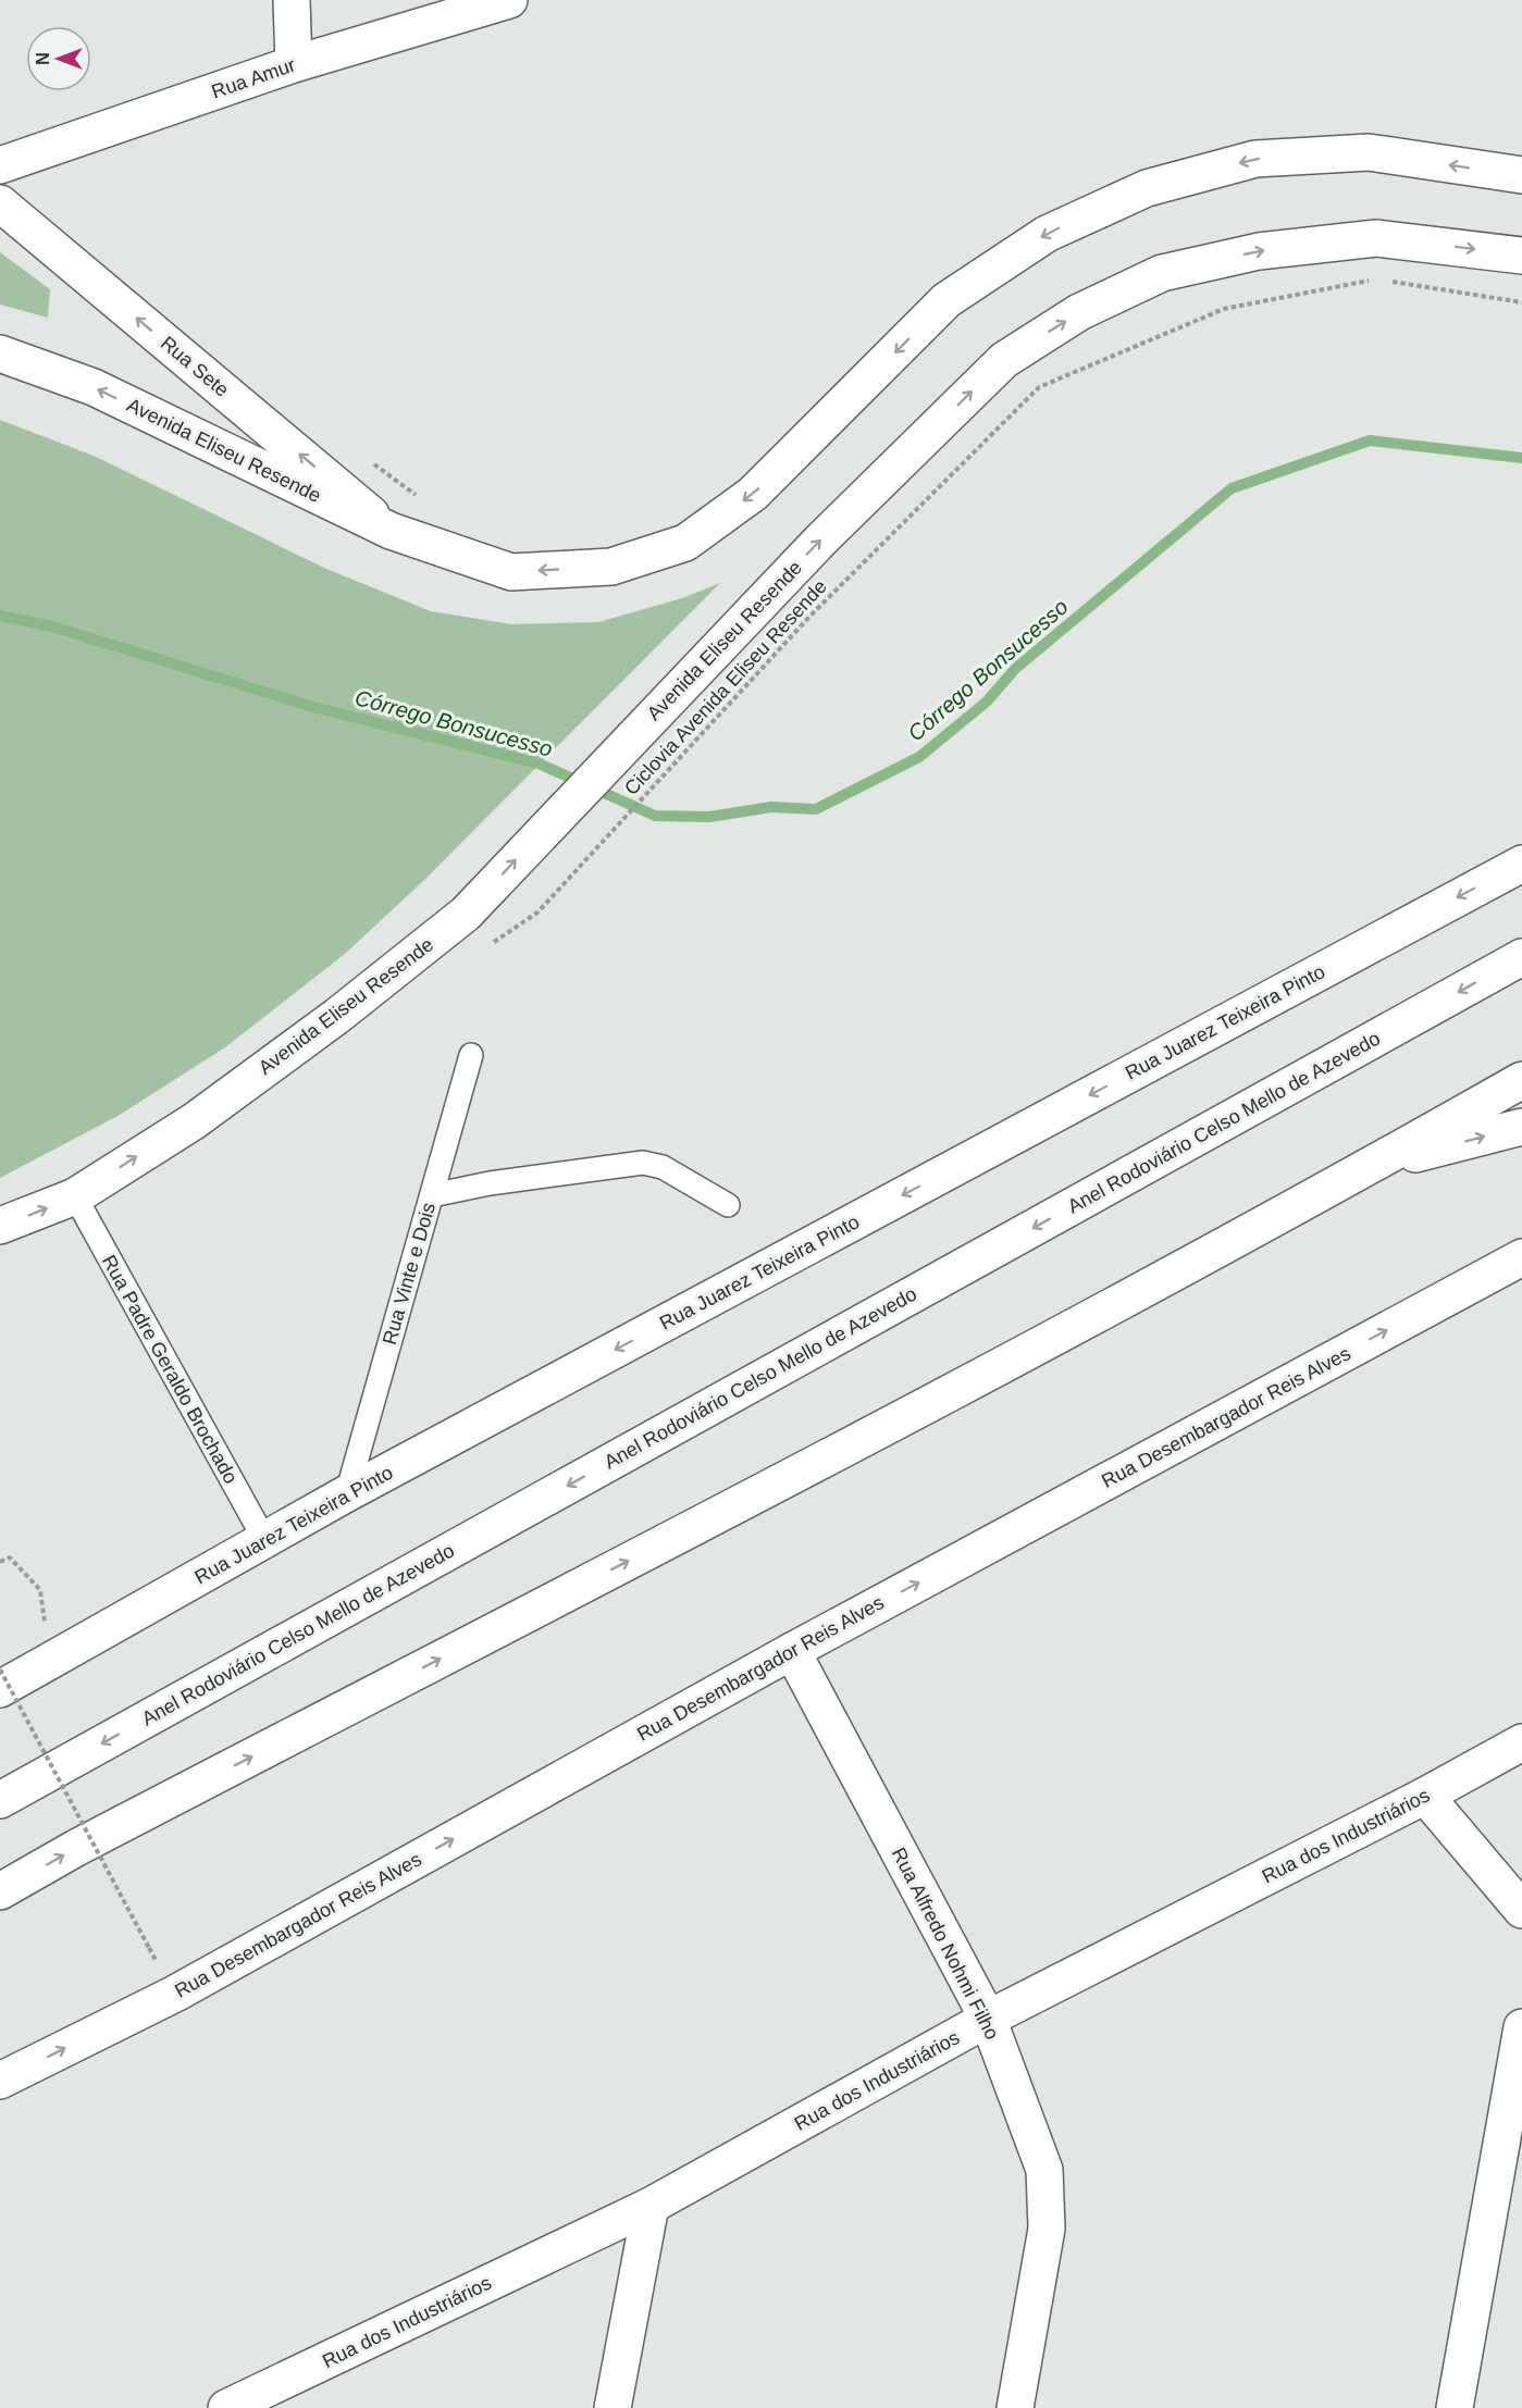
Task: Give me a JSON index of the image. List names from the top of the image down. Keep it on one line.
{"streets":{"main road":["Rua Amur","Rua Sete","Avenida Eliseu Resende","Rua Juarez Teixeira Pinto","Anel Rodoviário Celso Mello de Azevedo","Rua Desembargador Reis Alves","Rua dos Industriários","Rua Alfredo Nohmi Filho"],"lane":["Rua Vinte e Dois","Rua Padre Geraldo Brochado"],"path":["Ciclovia Avenida Eliseu Resende"]},"crossings":[["Rua Sete","Avenida Eliseu Resende"],["Avenida Eliseu Resende","Rua Padre Geraldo Brochado"],["Rua Juarez Teixeira Pinto","Rua Vinte e Dois"],["Rua Juarez Teixeira Pinto","Rua Padre Geraldo Brochado"],["Rua Desembargador Reis Alves","Rua Alfredo Nohmi Filho"],["Rua dos Industriários","Rua Alfredo Nohmi Filho"]],"one_way":["Rua Sete"],"water":["Córrego Bonsucesso"],"north":"left"}
